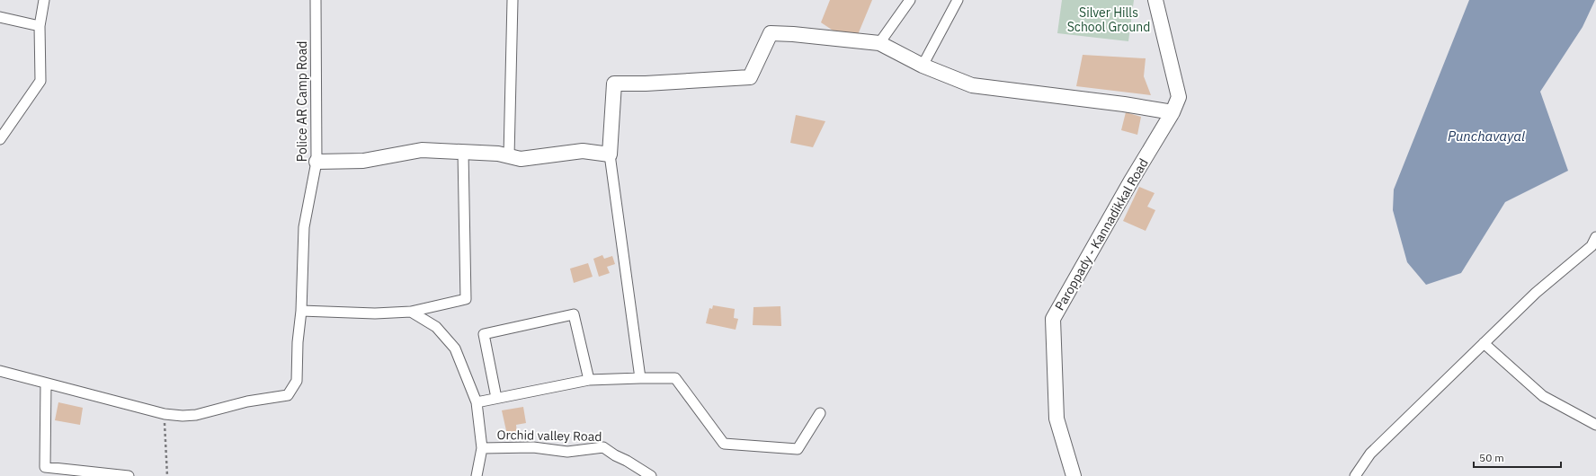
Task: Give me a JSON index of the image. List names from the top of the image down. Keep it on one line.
{"streets":{"street":["Police AR Camp Road","Paroppady - Kannadikkal Road","Orchid valley Road"]},"water":["Punchavayal"],"parks":["Silver Hills School Ground"],"scale_bar":"50 m"}
